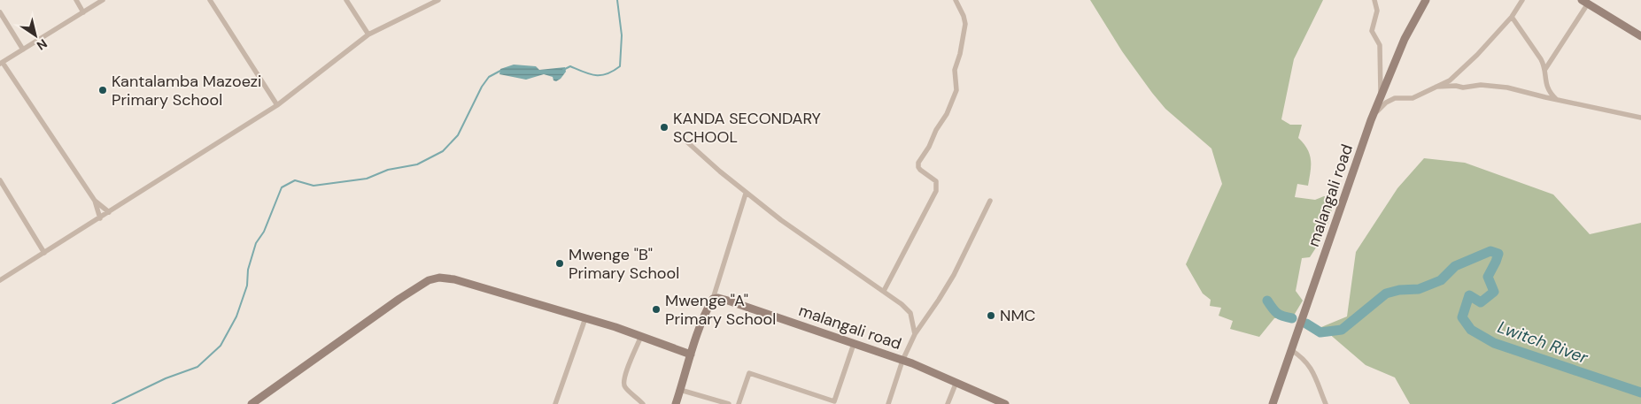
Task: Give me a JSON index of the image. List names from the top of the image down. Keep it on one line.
{"streets":{"street":["malangali road"]},"water":["Lwitch River"],"places":["Kantalamba Mazoezi Primary School","KANDA SECONDARY SCHOOL","Mwenge \"B\" Primary School","Mwenge \"A\" Primary School","NMC"],"north":"bottom right"}
